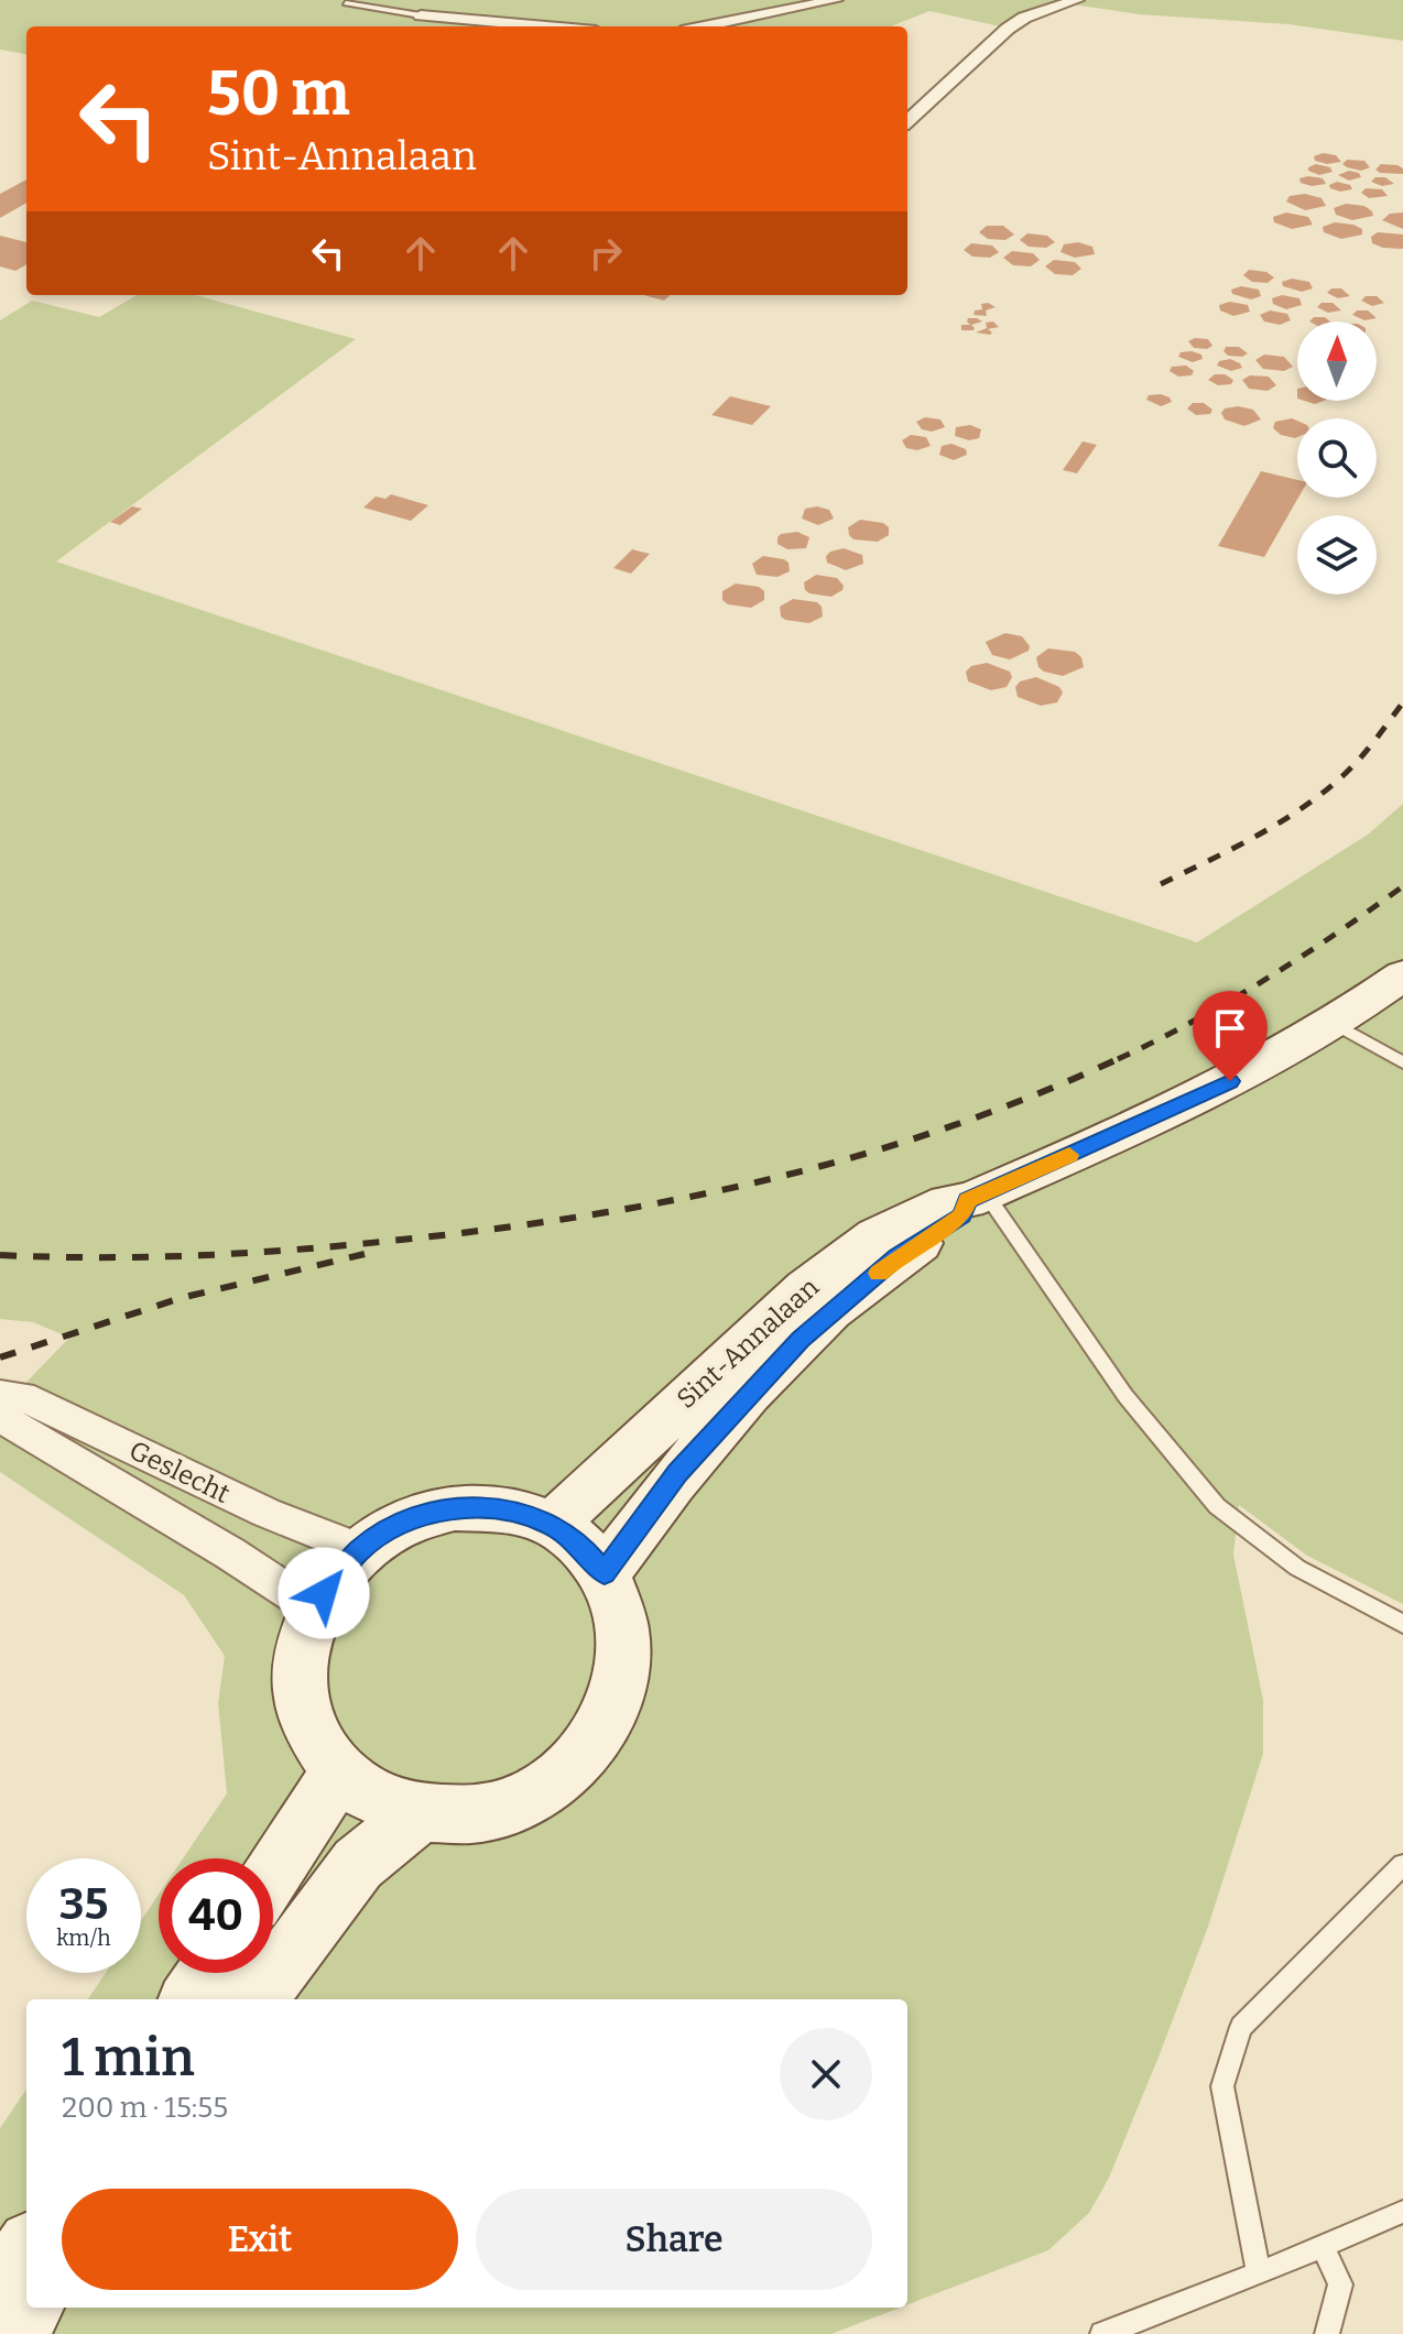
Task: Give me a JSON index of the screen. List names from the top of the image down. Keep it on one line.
{"streets":{"street":["Sint-Annalaan","Geslecht"]},"north":"top","page":{"turn":["50 m","Sint-Annalaan"],"speed":"35 km/h","limit":"40","heading":["1 min","200 m · 15:55"],"buttons":["Exit","Share"]}}
